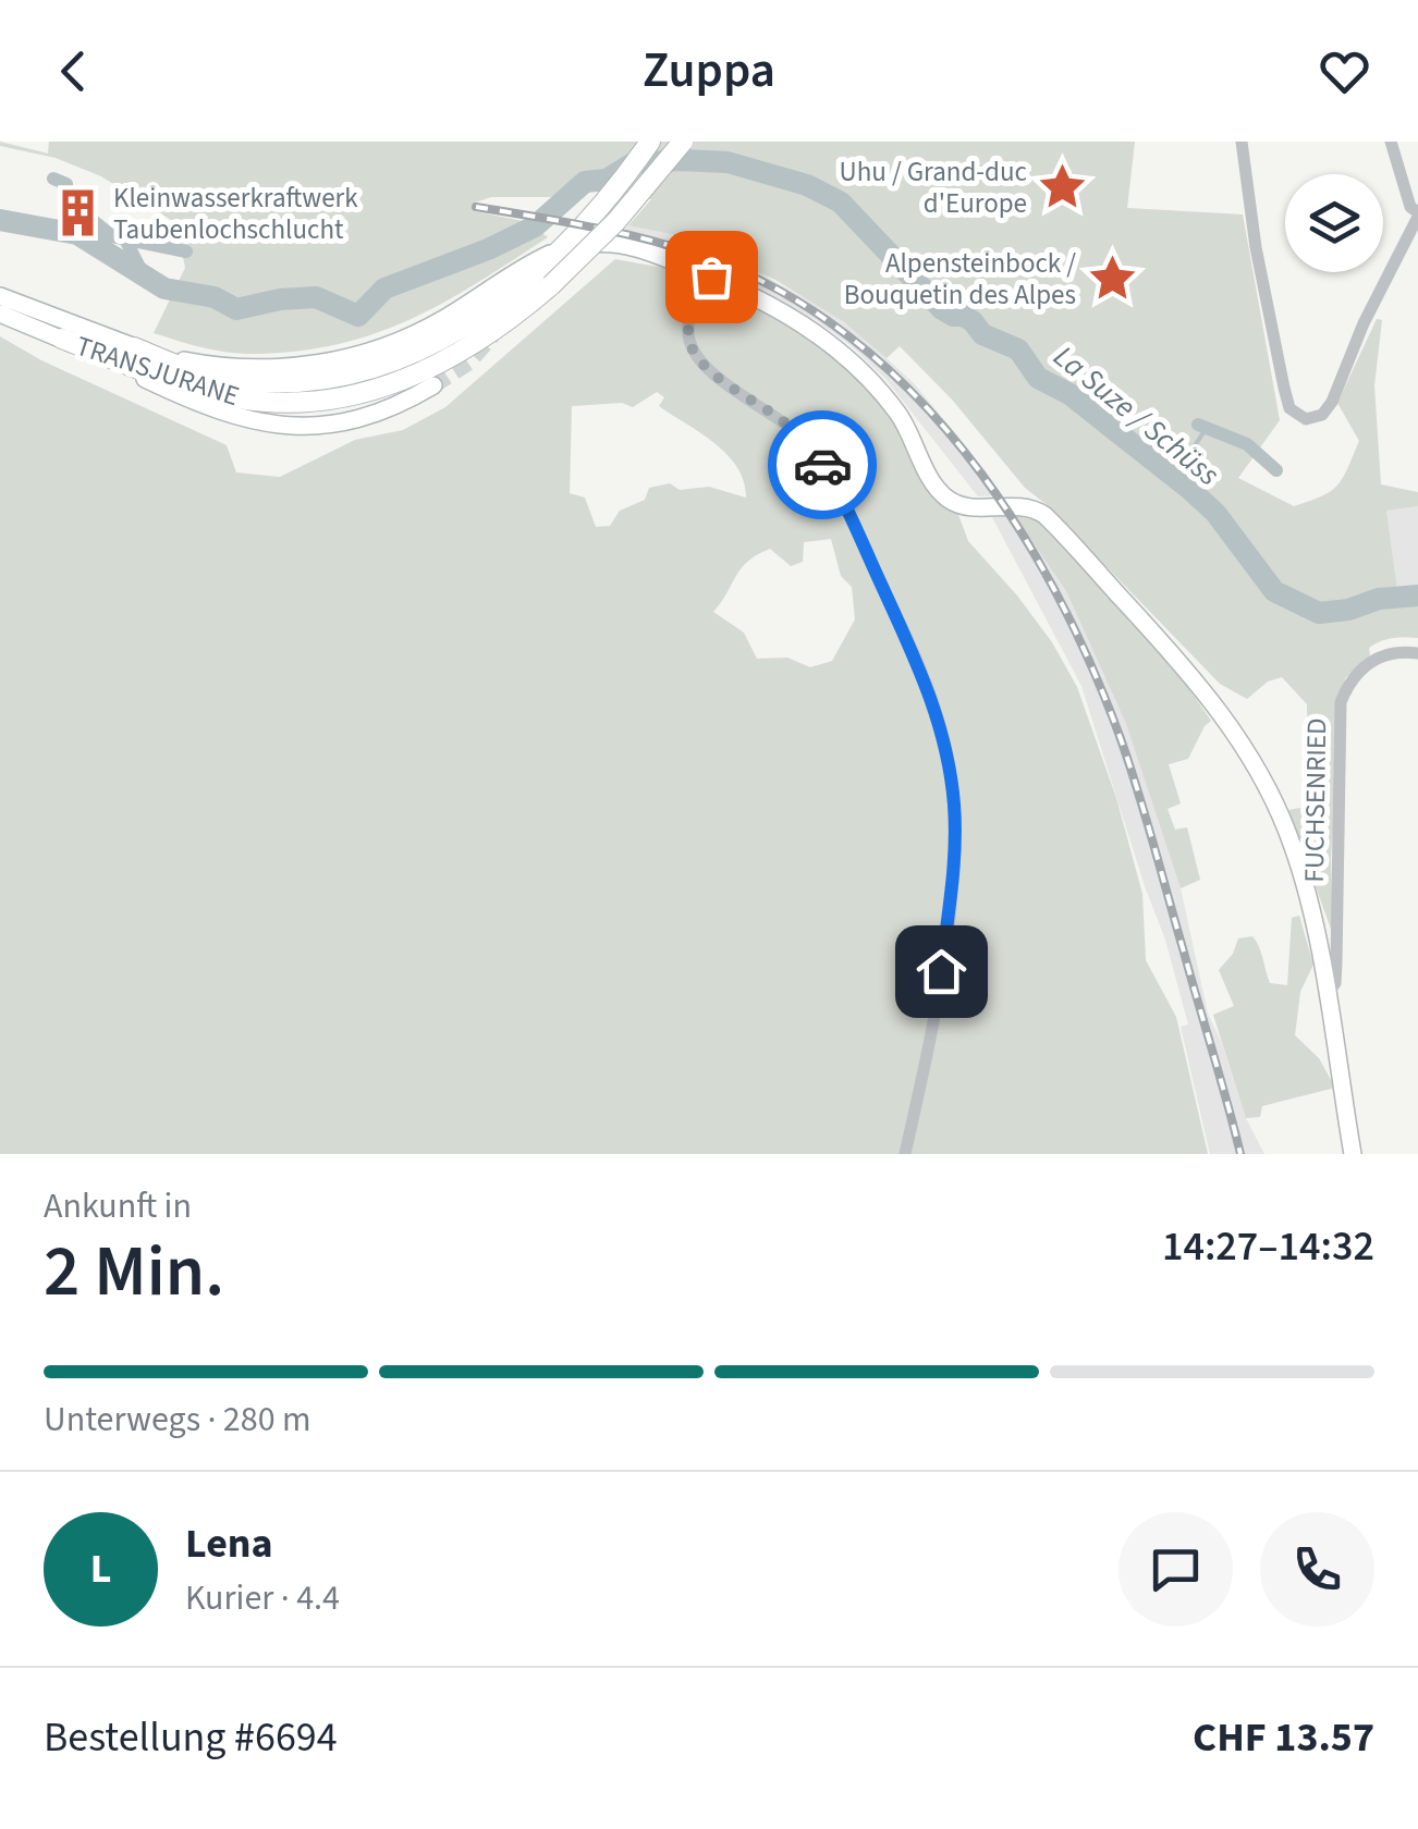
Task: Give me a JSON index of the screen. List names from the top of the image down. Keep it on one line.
{"streets":{"highway":["TRANSJURANE"],"street":["FUCHSENRIED"]},"water":["La Suze / Schüss"],"places":{"place":["Uhu / Grand-duc d'Europe","Alpensteinbock / Bouquetin des Alpes"],"building":["Kleinwasserkraftwerk Taubenlochschlucht"]},"page":{"header":"Zuppa","heading":["2 Min.","Ankunft in","14:27–14:32"],"panel":["Lena","Kurier · 4.4","Bestellung #6694","CHF 13.57"],"bar":"Unterwegs · 280 m","round":"L"}}
